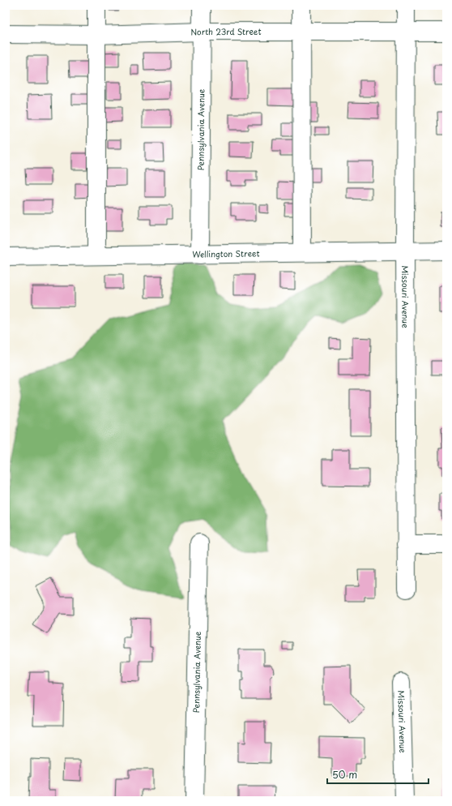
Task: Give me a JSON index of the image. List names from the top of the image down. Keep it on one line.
{"streets":{"street":["North 23rd Street","Pennsylvania Avenue","Wellington Street","Missouri Avenue"]},"crossings":[["North 23rd Street","Pennsylvania Avenue"],["North 23rd Street","Missouri Avenue"],["Pennsylvania Avenue","Wellington Street"],["Wellington Street","Missouri Avenue"]],"scale_bar":"50 m"}
